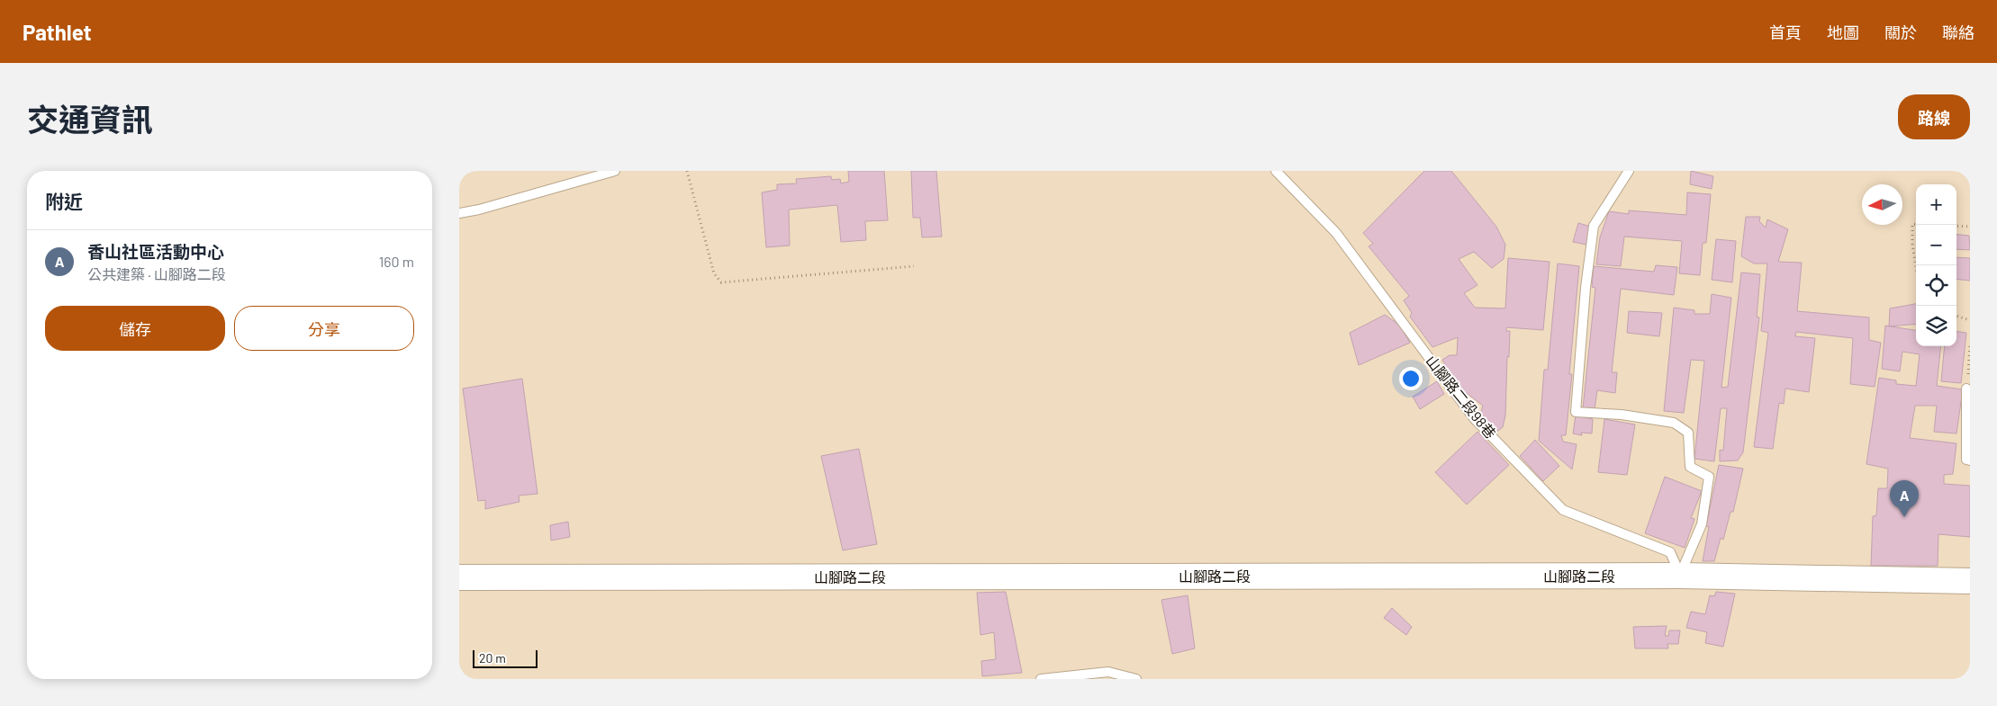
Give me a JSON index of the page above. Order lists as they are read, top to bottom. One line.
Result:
{"streets":{"main road":["山腳路二段"],"lane":["山腳路二段98巷"]},"crossings":[["山腳路二段98巷","山腳路二段"]],"scale_bar":"20 m","north":"left","page":{"header":"Pathlet","nav":["首頁","地圖","關於","聯絡"],"title":"交通資訊","buttons":["路線",["儲存","分享"]],"heading":"附近","map_buttons":["+","−"],"list":[{"mark":"A","name":"香山社區活動中心","note":"公共建築 · 山腳路二段","value":"160 m"}],"pins":"A","scale":"20 m"}}
